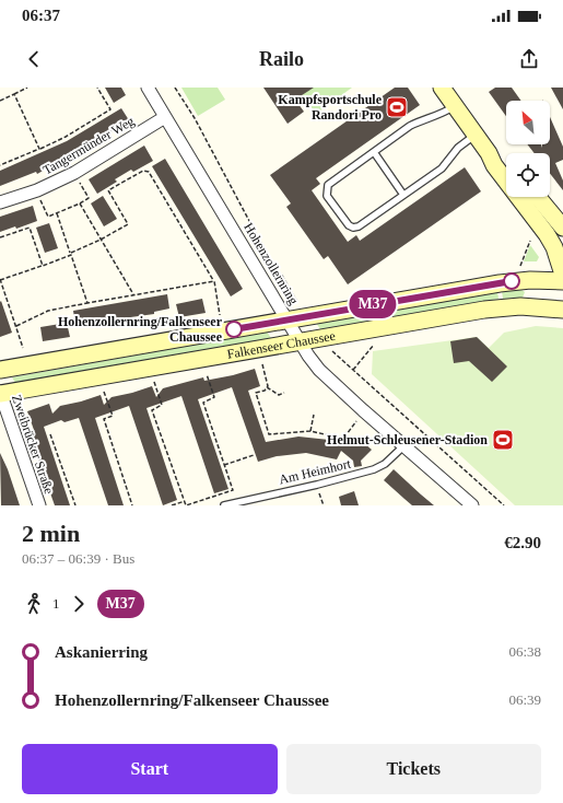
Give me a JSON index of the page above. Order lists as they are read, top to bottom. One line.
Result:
{"streets":{"main road":["Falkenseer Chaussee"],"street":["Tangermünder Weg","Hohenzollernring","Zweibrücker Straße"],"lane":["Am Heimhort"]},"crossings":[["Tangermünder Weg","Hohenzollernring"],["Hohenzollernring","Falkenseer Chaussee"],["Hohenzollernring","Am Heimhort"],["Falkenseer Chaussee","Zweibrücker Straße"]],"places":{"sports":["Kampfsportschule Randori Pro","Helmut-Schleusener-Stadion"],"other":["Hohenzollernring/Falkenseer Chaussee"]},"lines":["bus line M37"],"north":"top left","page":{"status":"06:37","header":"Railo","on_map":"M37","heading":["2 min","06:37 – 06:39 · Bus","€2.90"],"legs":["1","M37"],"list":[{"name":"Askanierring","value":"06:38"},{"name":"Hohenzollernring/Falkenseer Chaussee","value":"06:39"}],"buttons":["Start","Tickets"]}}
